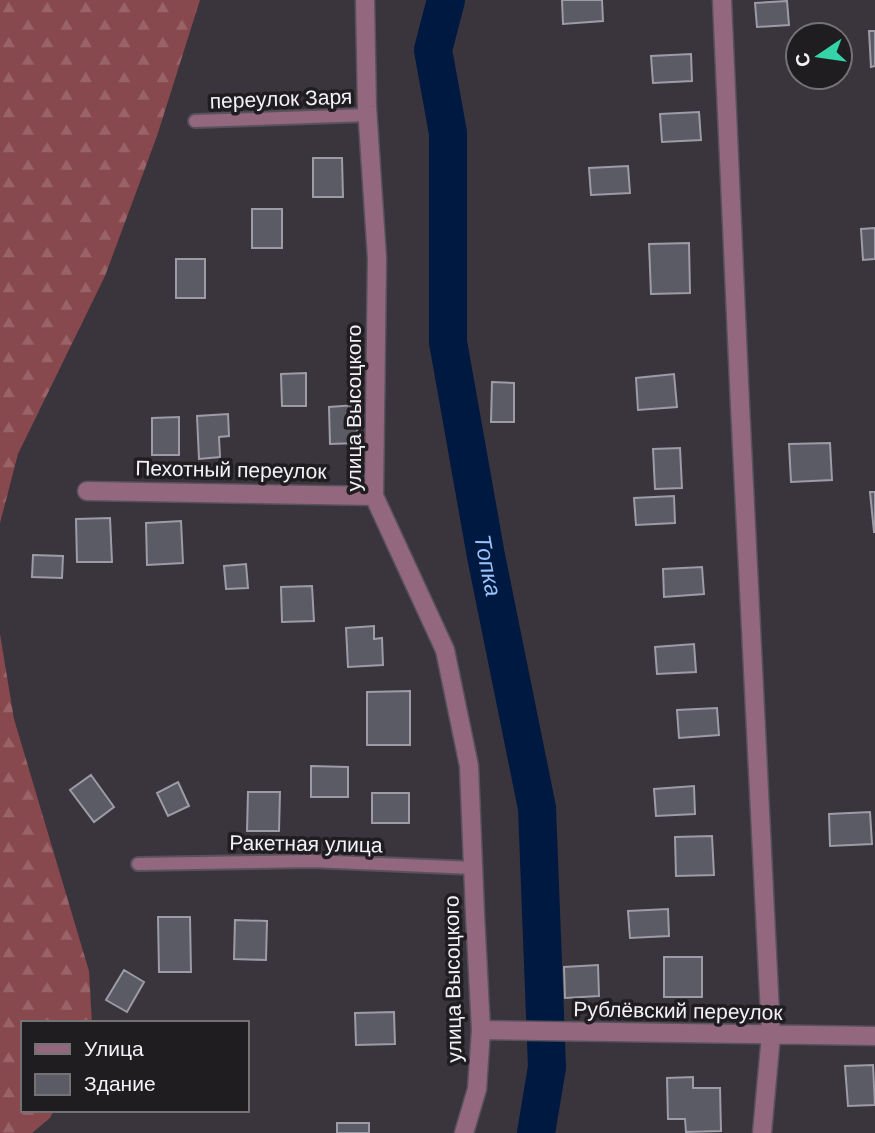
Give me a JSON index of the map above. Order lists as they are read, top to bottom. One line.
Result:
{"streets":{"street":["улица Высоцкого","Пехотный переулок","Рублёвский переулок"],"lane":["переулок Заря","Ракетная улица"]},"crossings":[["переулок Заря","улица Высоцкого"],["улица Высоцкого","Пехотный переулок"],["улица Высоцкого","Ракетная улица"],["улица Высоцкого","Рублёвский переулок"]],"water":["Топка"],"legend":["Улица","Здание"],"north":"left"}
